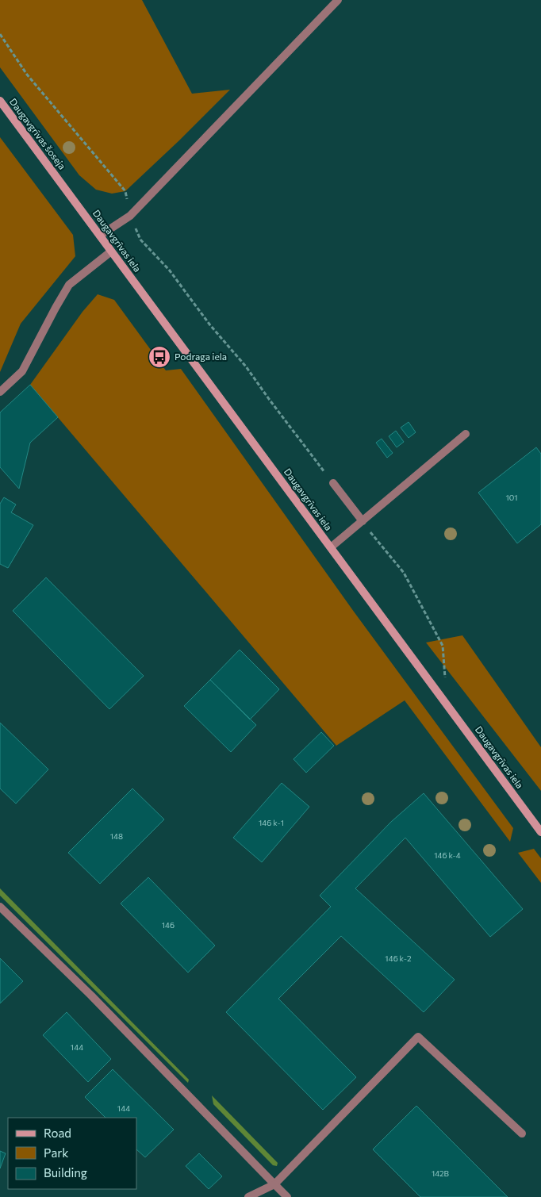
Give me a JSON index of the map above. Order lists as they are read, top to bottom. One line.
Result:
{"streets":{"main road":["Daugavgrīvas šoseja","Daugavgrīvas iela"]},"crossings":[["Daugavgrīvas šoseja","Daugavgrīvas iela"]],"places":{"bus stop":["Podraga iela"]},"house_numbers":["101","146 k-1","148","146 k-4","146","146 k-2","144","144","142B"],"legend":["Road","Park","Building"]}
